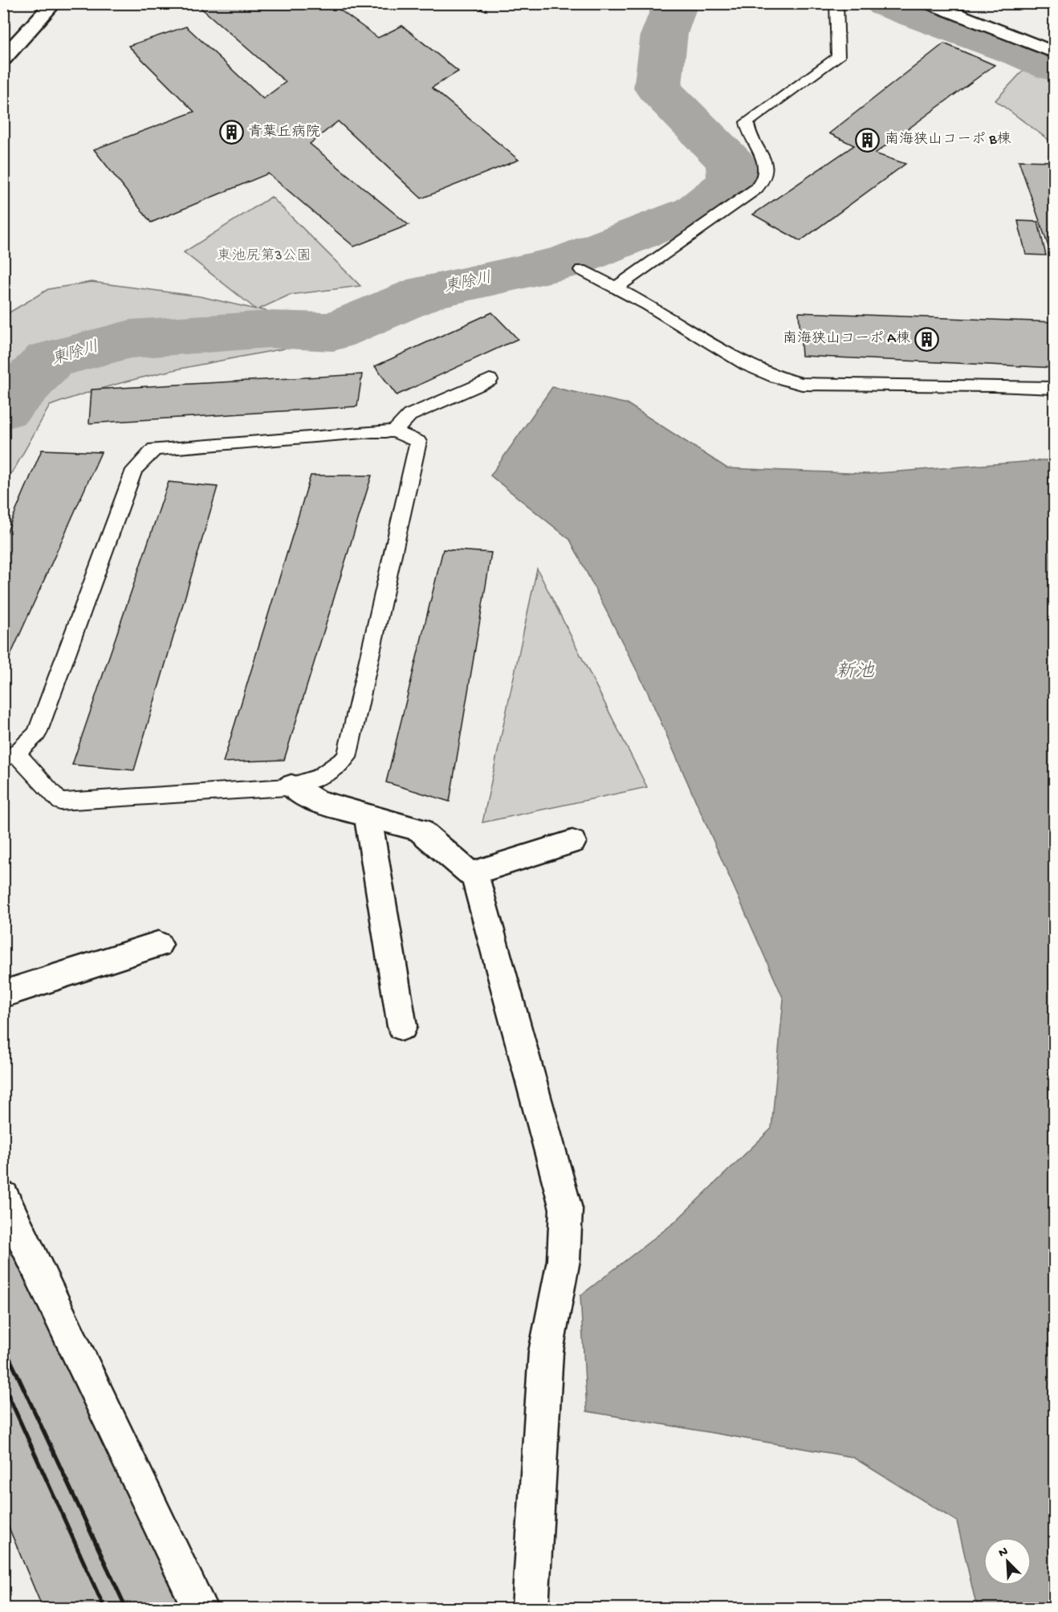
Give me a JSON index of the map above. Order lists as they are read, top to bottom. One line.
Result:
{"water":["東除川","新池"],"parks":["東池尻第3公園"],"places":{"building":["青葉丘病院","南海狭山コーポ B棟","南海狭山コーポ A棟"]},"north":"top left"}
